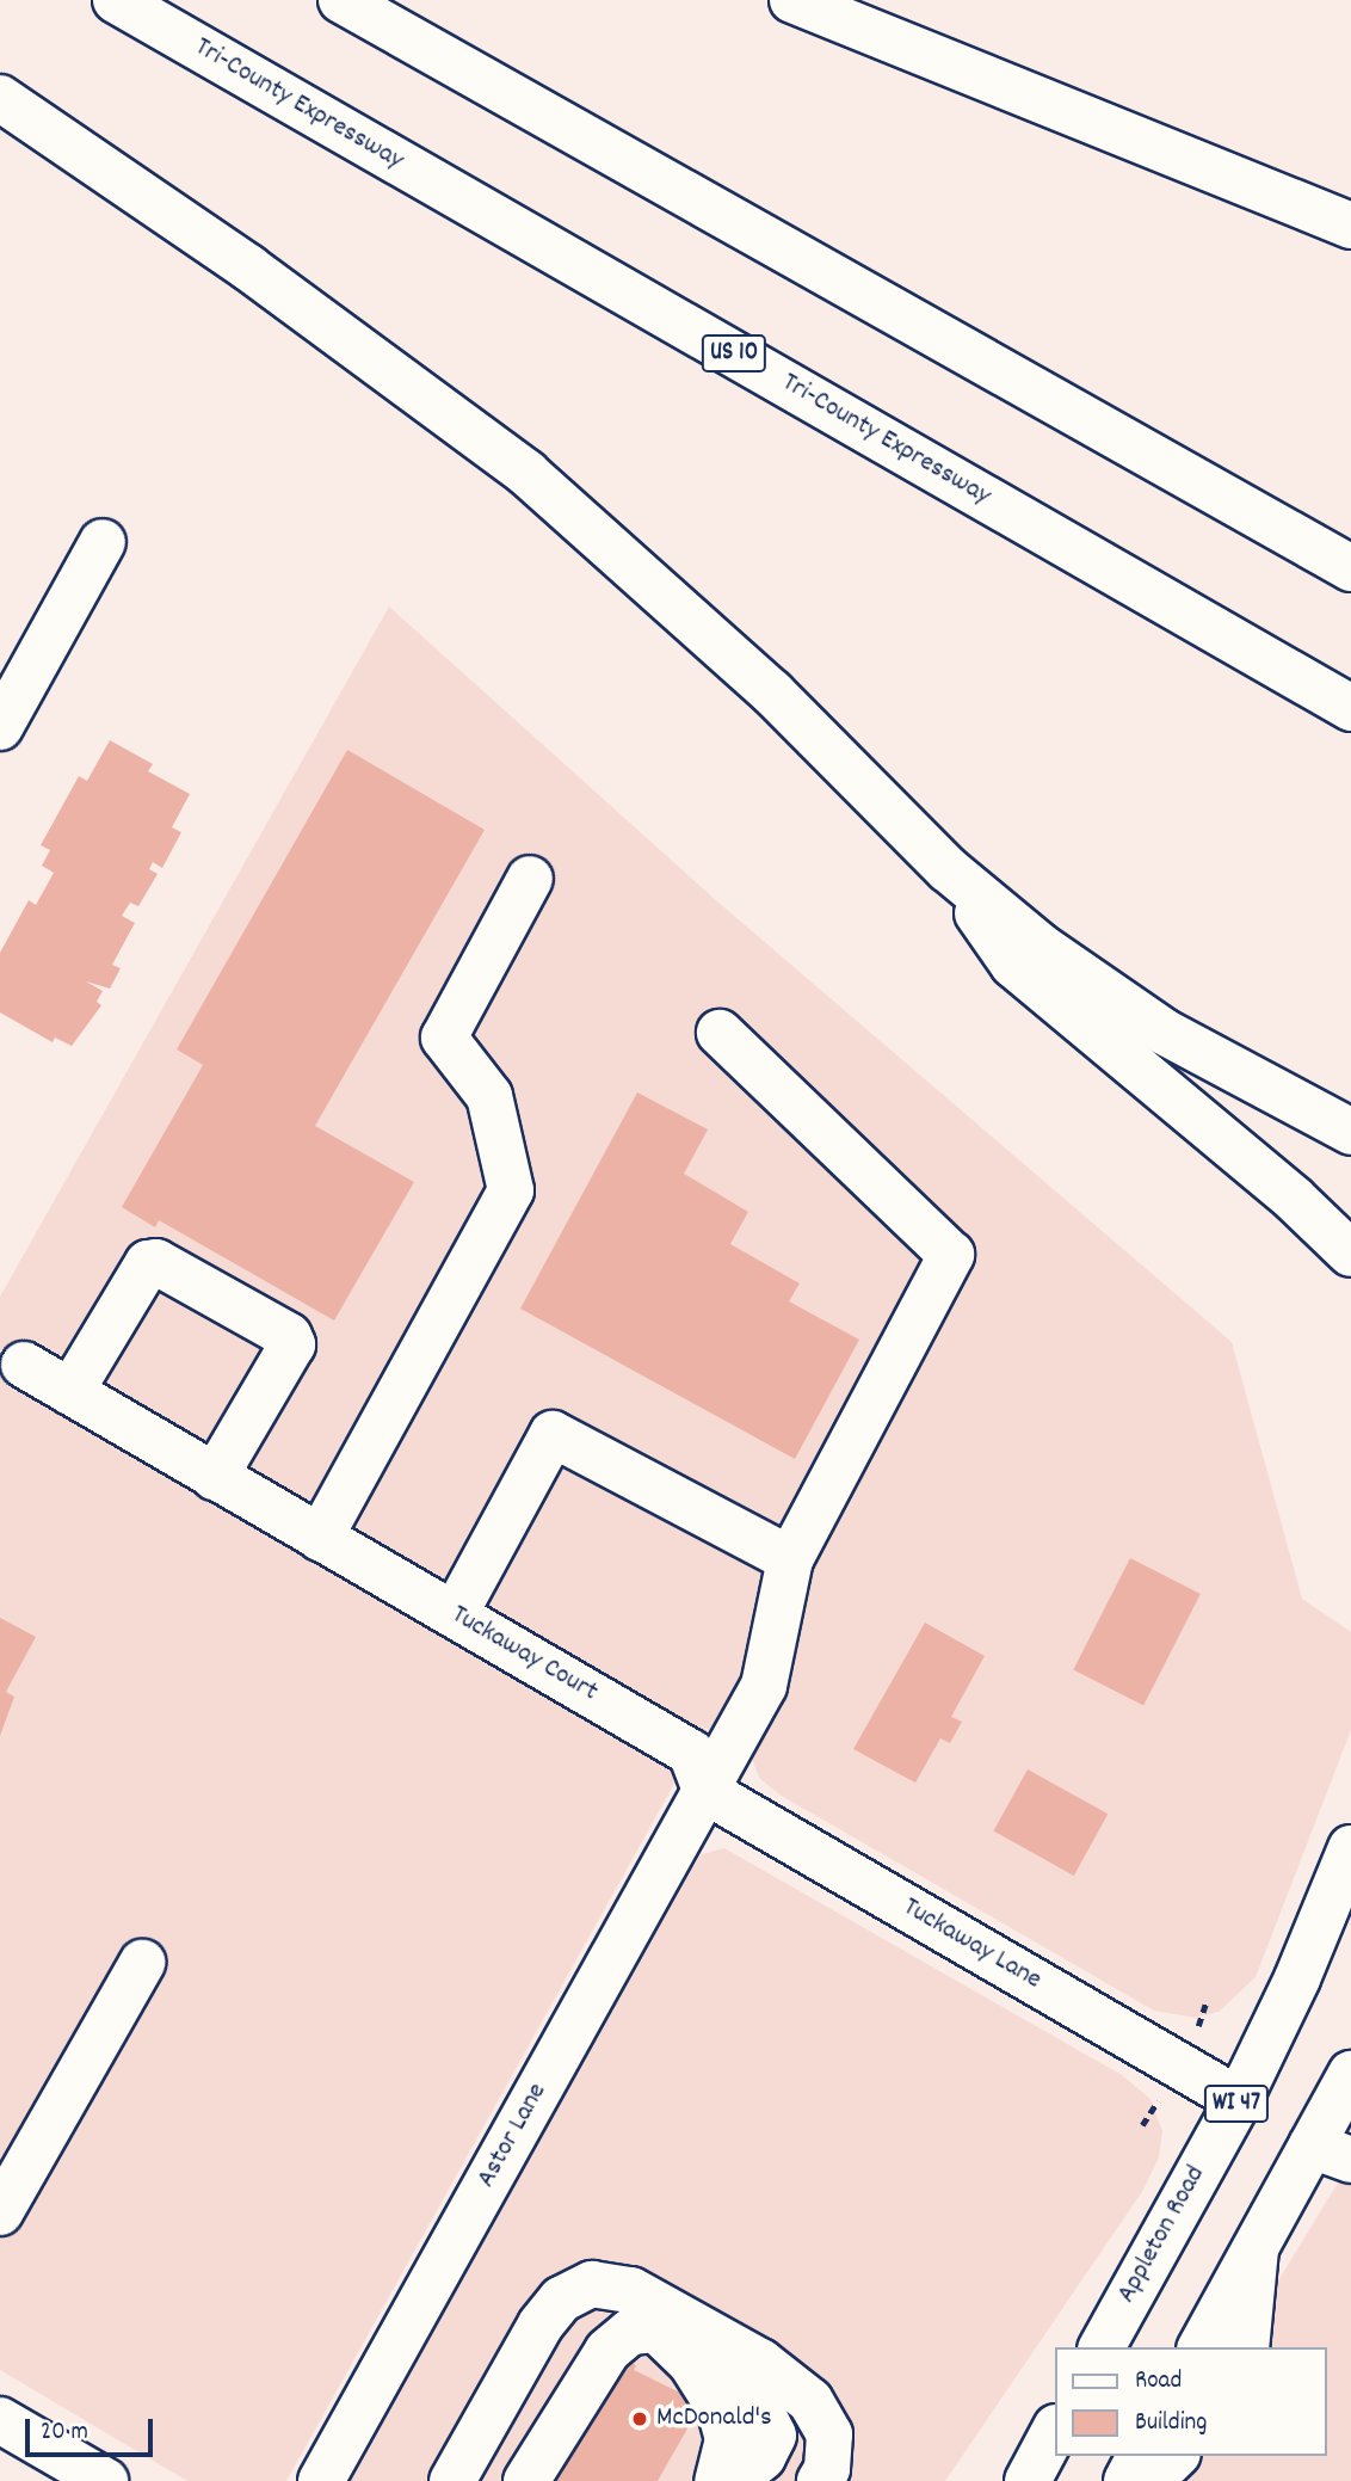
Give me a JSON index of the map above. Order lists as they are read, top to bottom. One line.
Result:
{"streets":{"main road":["Tri-County Expressway","US 10","Tuckaway Court","Tuckaway Lane","WI 47","Astor Lane","Appleton Road"]},"crossings":[["Tuckaway Court","Tuckaway Lane"],["Tuckaway Court","Astor Lane"],["Tuckaway Lane","Astor Lane"],["Tuckaway Lane","Appleton Road"]],"places":["McDonald's"],"legend":["Road","Building"],"scale_bar":"20 m"}
